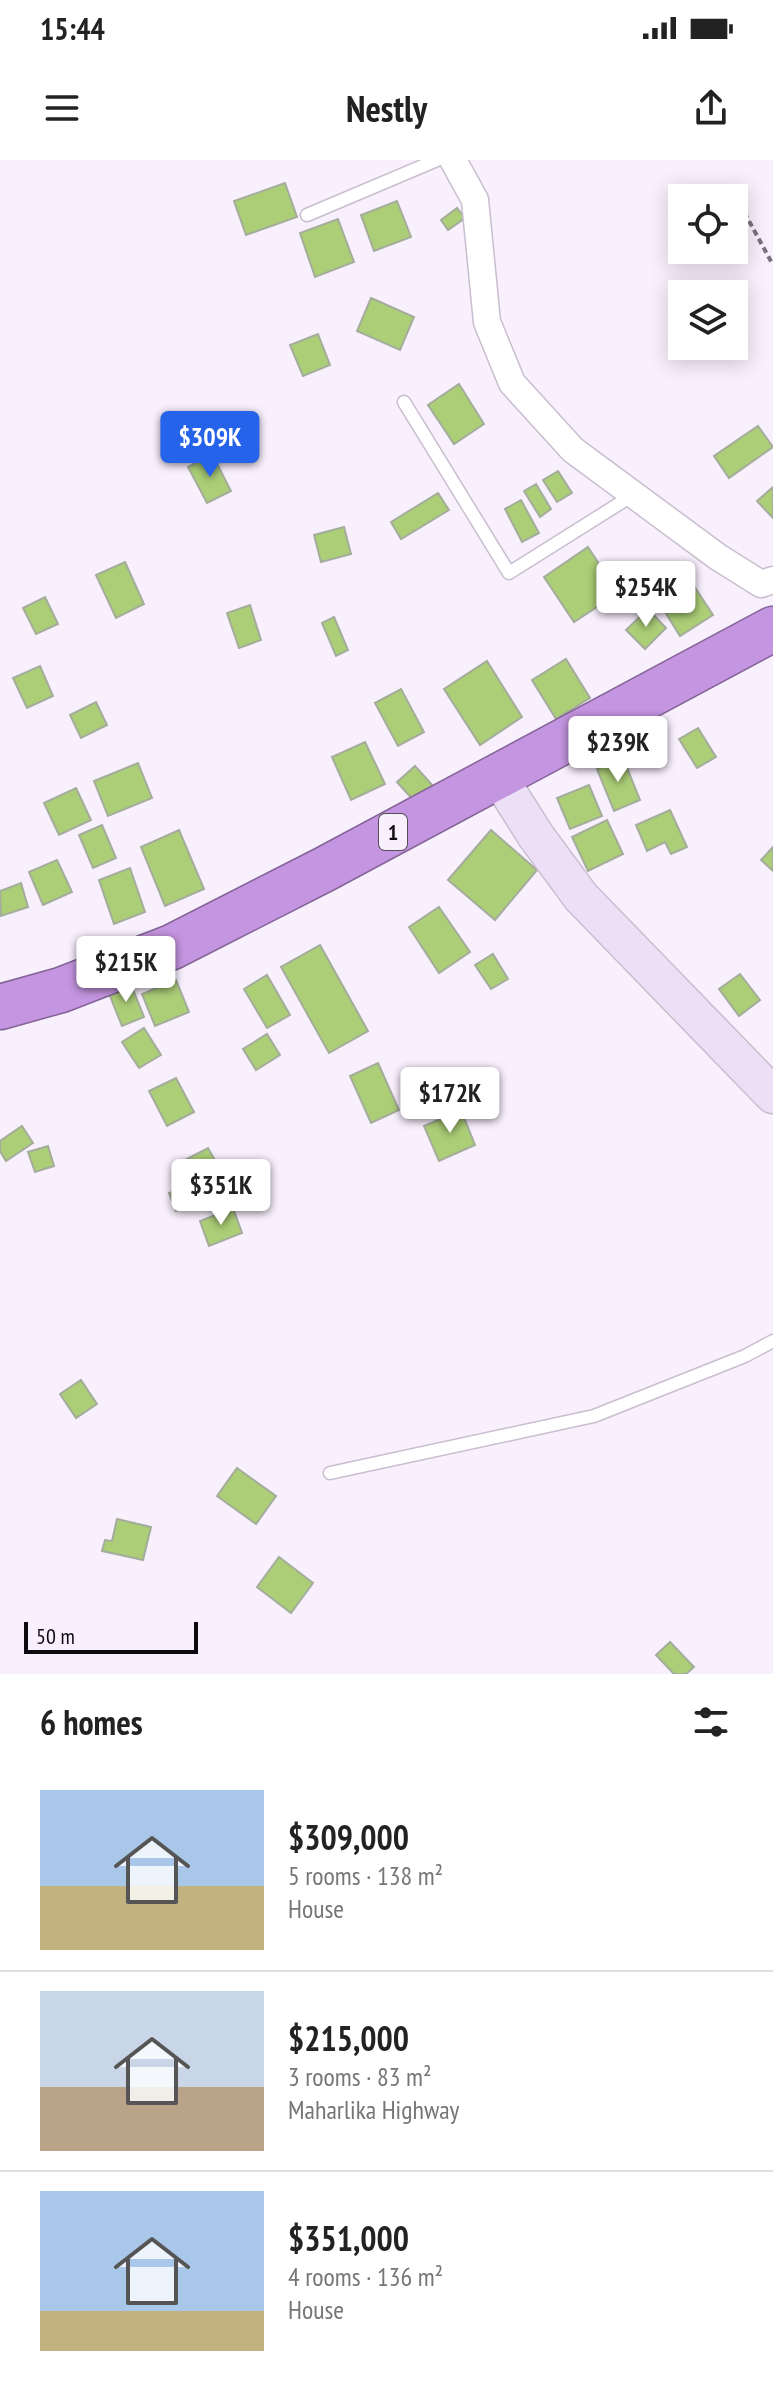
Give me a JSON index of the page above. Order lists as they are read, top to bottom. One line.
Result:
{"streets":{"highway":["1"]},"scale_bar":"50 m","page":{"status":"15:44","header":"Nestly","price":["$309K","$254K","$239K","$215K","$172K","$351K"],"scale":"50 m","heading":"6 homes","list":[{"name":"$309,000","note":"5 rooms · 138 m² · House"},{"name":"$215,000","note":"3 rooms · 83 m² · Maharlika Highway"},{"name":"$351,000","note":"4 rooms · 136 m² · House"}]}}
